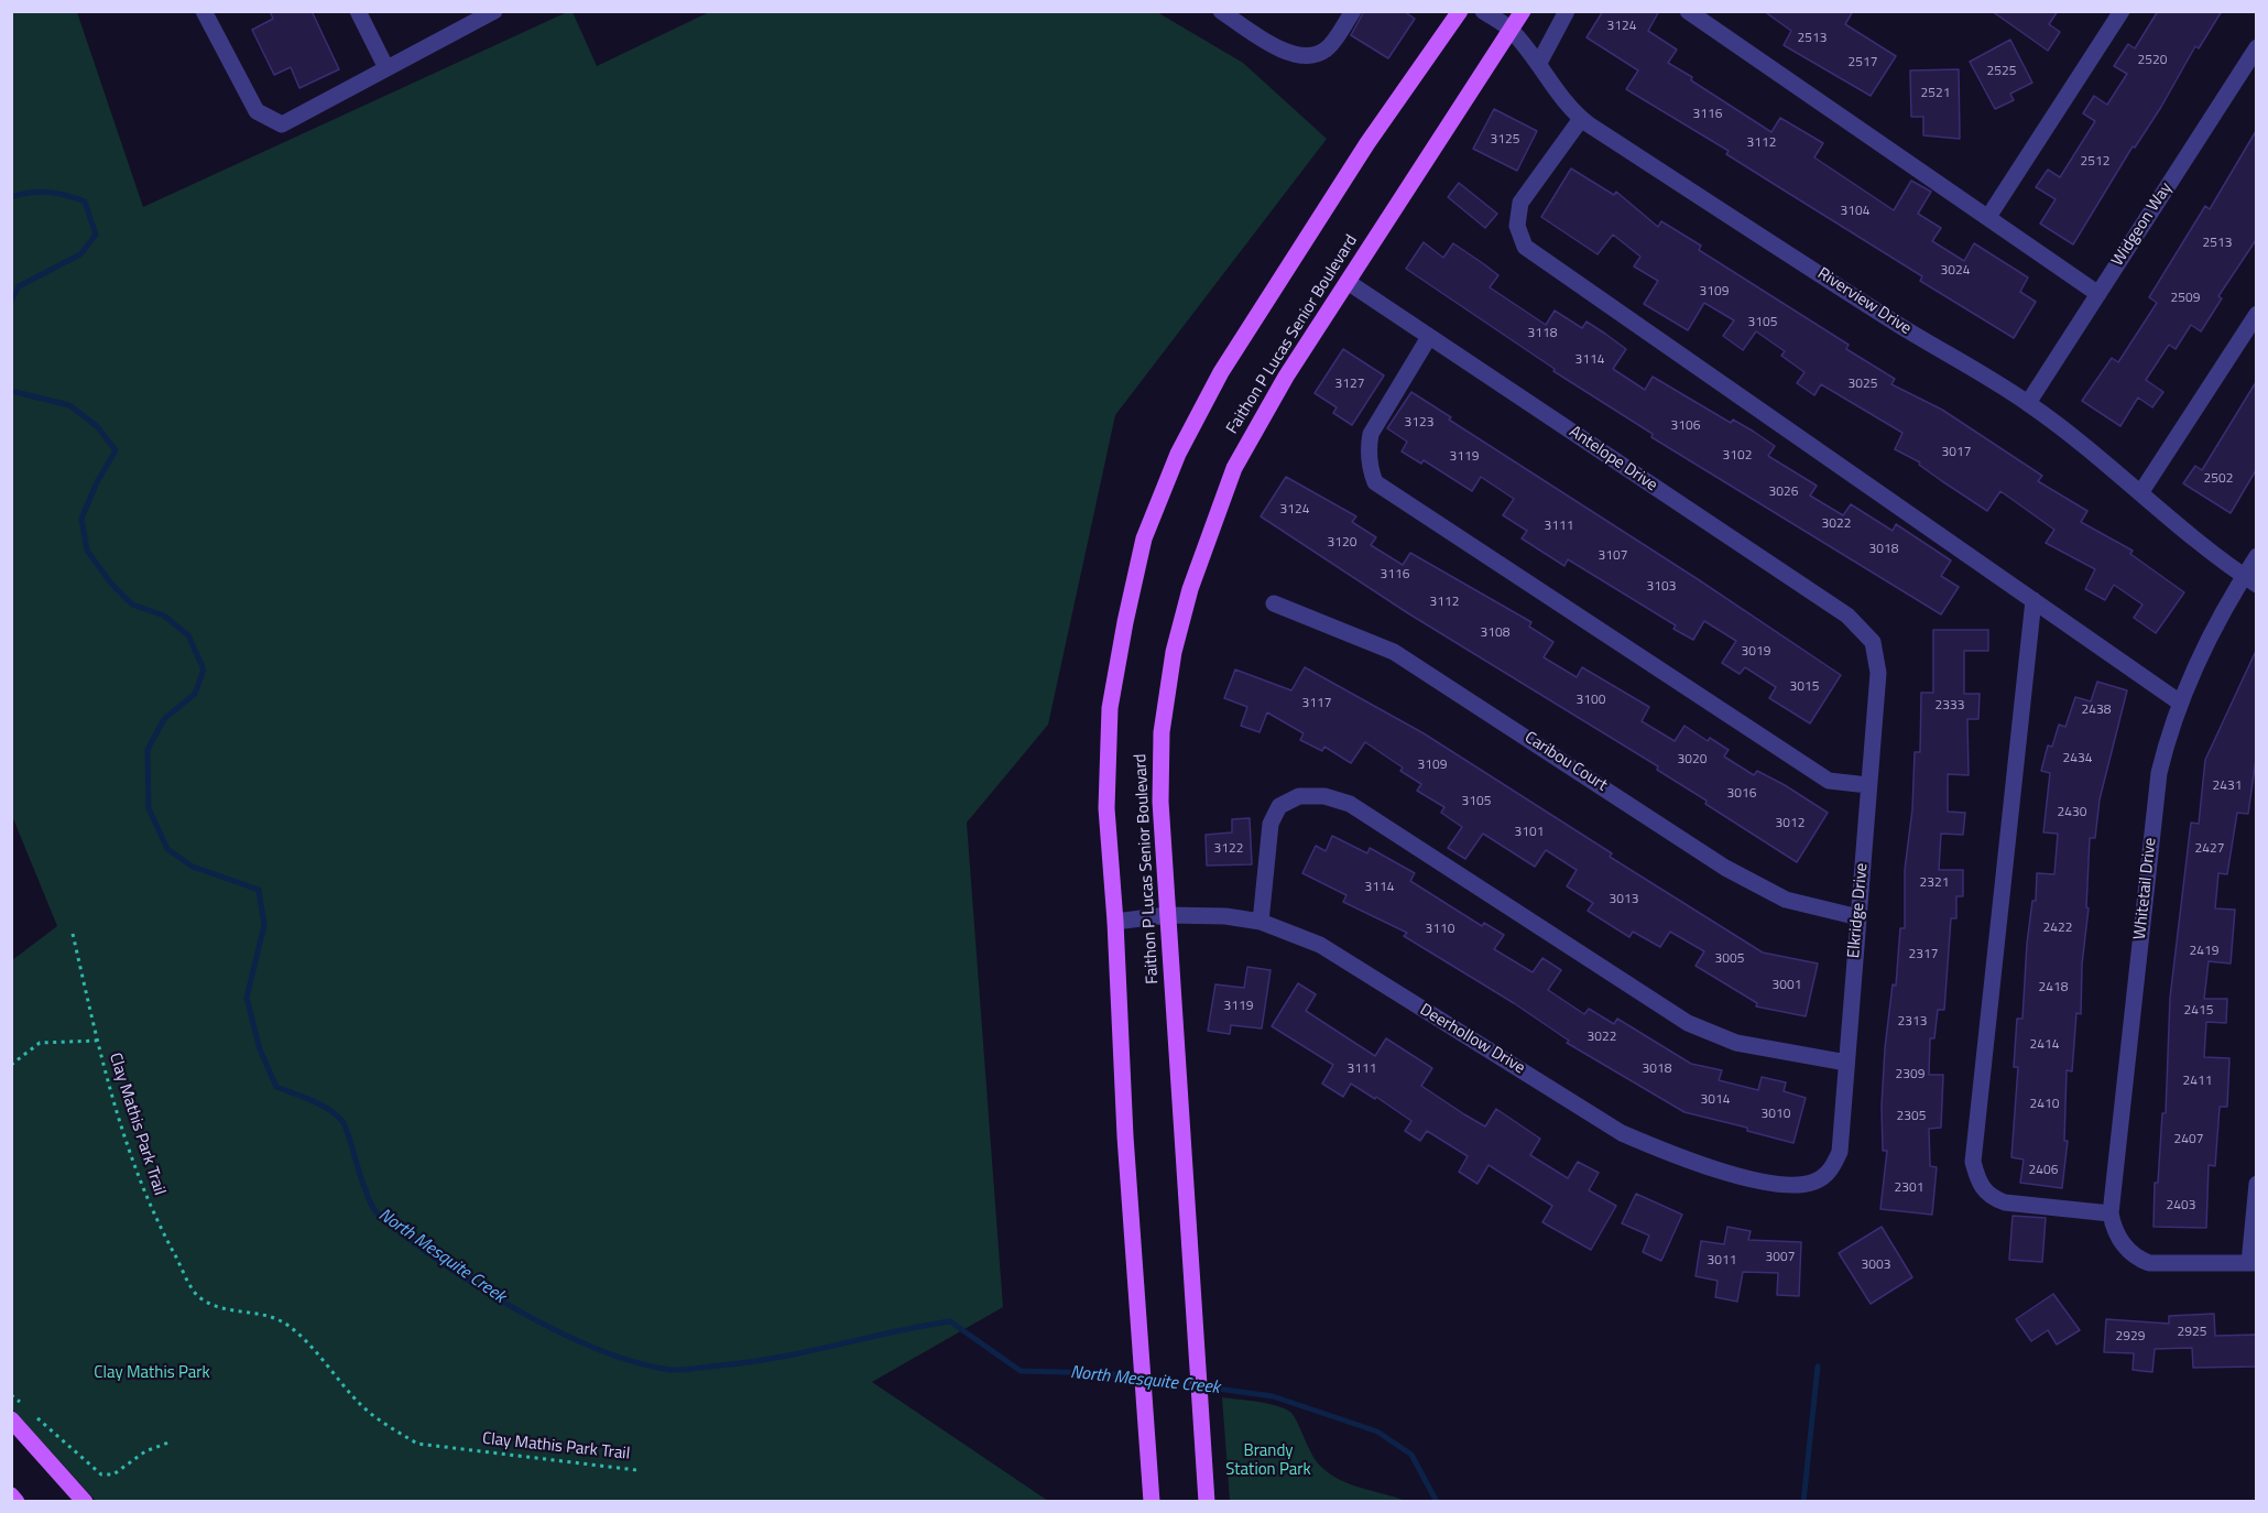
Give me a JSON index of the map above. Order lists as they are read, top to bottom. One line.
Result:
{"streets":{"main road":["Faithon P Lucas Senior Boulevard"],"street":["Widgeon Way","Riverview Drive","Antelope Drive","Caribou Court","Whitetail Drive","Elkridge Drive","Deerhollow Drive"],"path":["Clay Mathis Park Trail"]},"crossings":[["Widgeon Way","Riverview Drive"],["Riverview Drive","Faithon P Lucas Senior Boulevard"],["Riverview Drive","Whitetail Drive"],["Faithon P Lucas Senior Boulevard","Antelope Drive"],["Faithon P Lucas Senior Boulevard","Deerhollow Drive"],["Antelope Drive","Elkridge Drive"],["Caribou Court","Elkridge Drive"],["Elkridge Drive","Deerhollow Drive"]],"water":["North Mesquite Creek"],"parks":["Clay Mathis Park","Brandy Station Park"],"house_numbers":["3124","2513","2520","2517","2525","2521","3116","3125","3112","2512","3104","2513","3024","3109","2509","3105","3118","3114","3127","3025","3123","3106","3017","3102","3119","2502","3026","3124","3022","3111","3120","3018","3107","3116","3103","3112","3108","3019","3015","3100","3117","2333","2438","2434","3020","3109","2431","3016","3105","2430","3012","3101","3122","2427","2321","3114","3013","2422","3110","2419","2317","3005","3001","2418","3119","2415","2313","3022","2414","3111","3018","2309","2411","3014","2410","3010","2305","2407","2406","2301","2403","3007","3011","3003","2925","2929"]}
